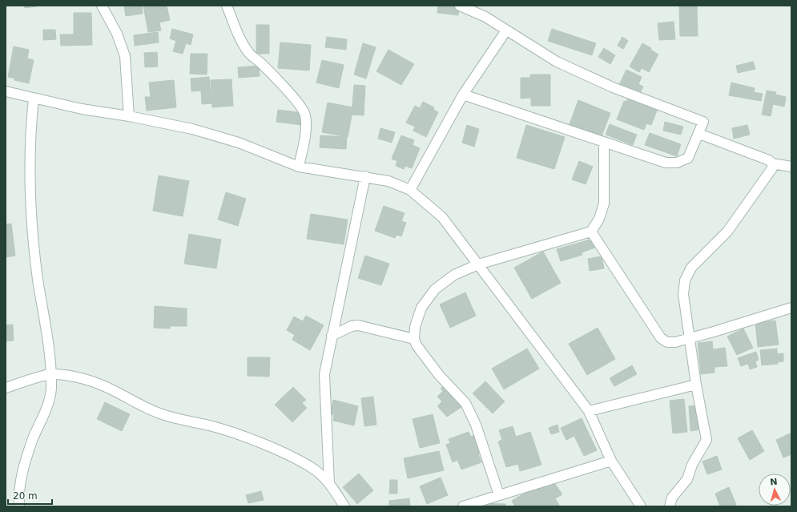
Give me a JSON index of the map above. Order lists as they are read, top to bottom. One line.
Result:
{"scale_bar":"20 m","north":"top"}
